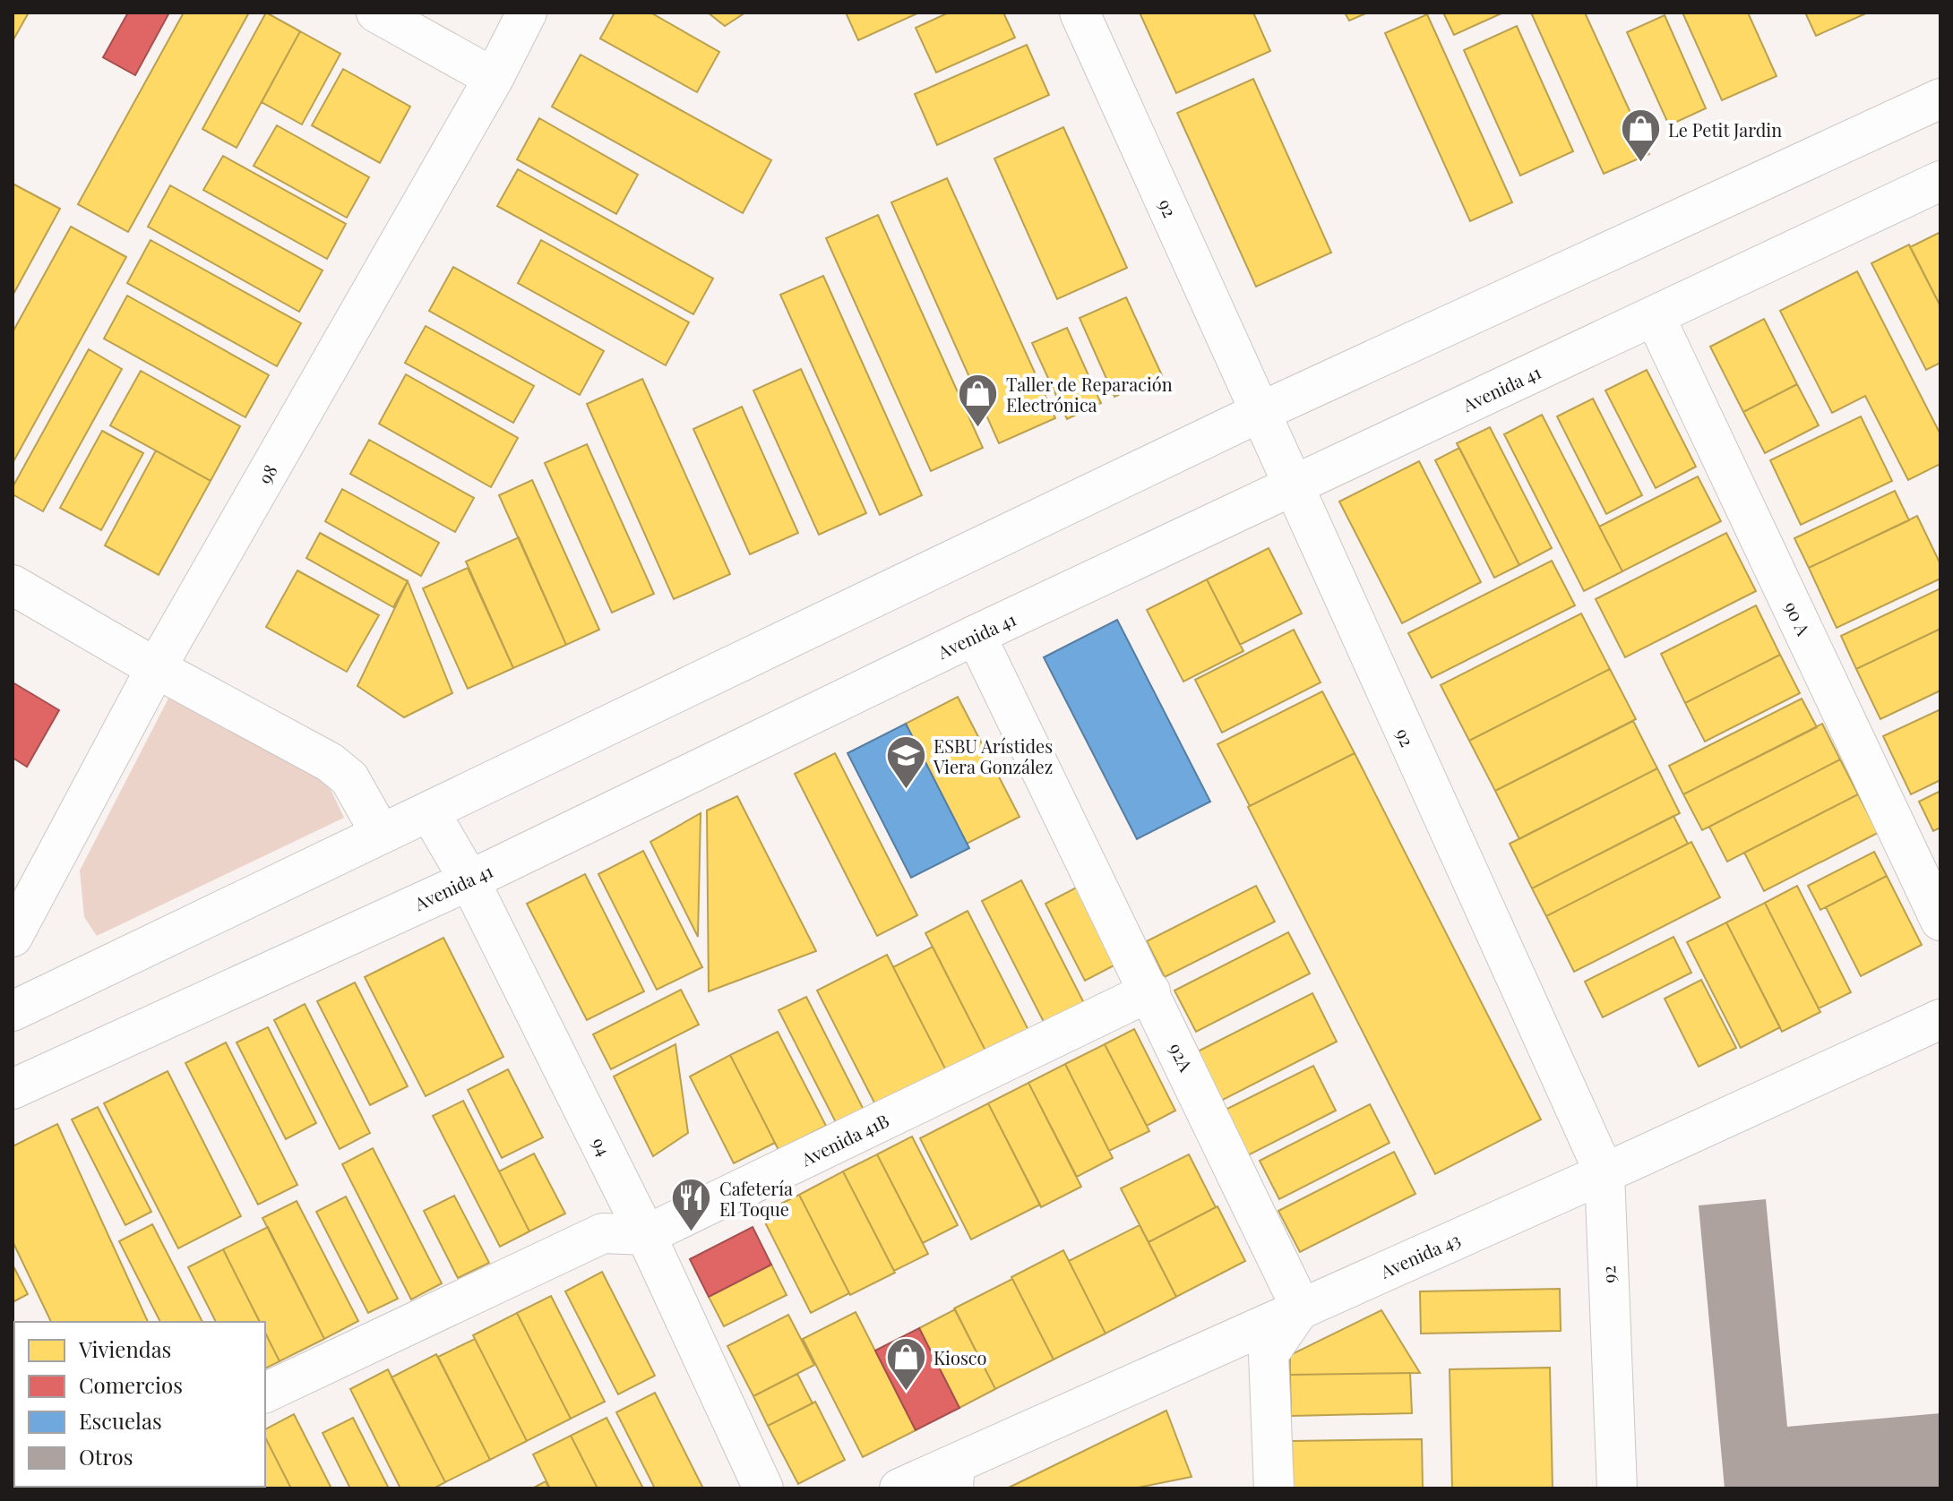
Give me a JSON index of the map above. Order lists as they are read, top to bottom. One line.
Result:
{"streets":{"street":["92","Avenida 41","98","90 A","92A","Avenida 41B","94","Avenida 43"]},"crossings":[["92","Avenida 41"],["92","Avenida 43"],["Avenida 41","90 A"],["Avenida 41","92A"],["Avenida 41","94"],["92A","Avenida 41B"],["92A","Avenida 43"],["Avenida 41B","94"]],"places":{"shop":["Le Petit Jardin","Taller de Reparación Electrónica","Kiosco"],"school or university":["ESBU Arístides Viera González"],"restaurant":["Cafetería El Toque"]},"legend":["Viviendas","Comercios","Escuelas","Otros"]}
